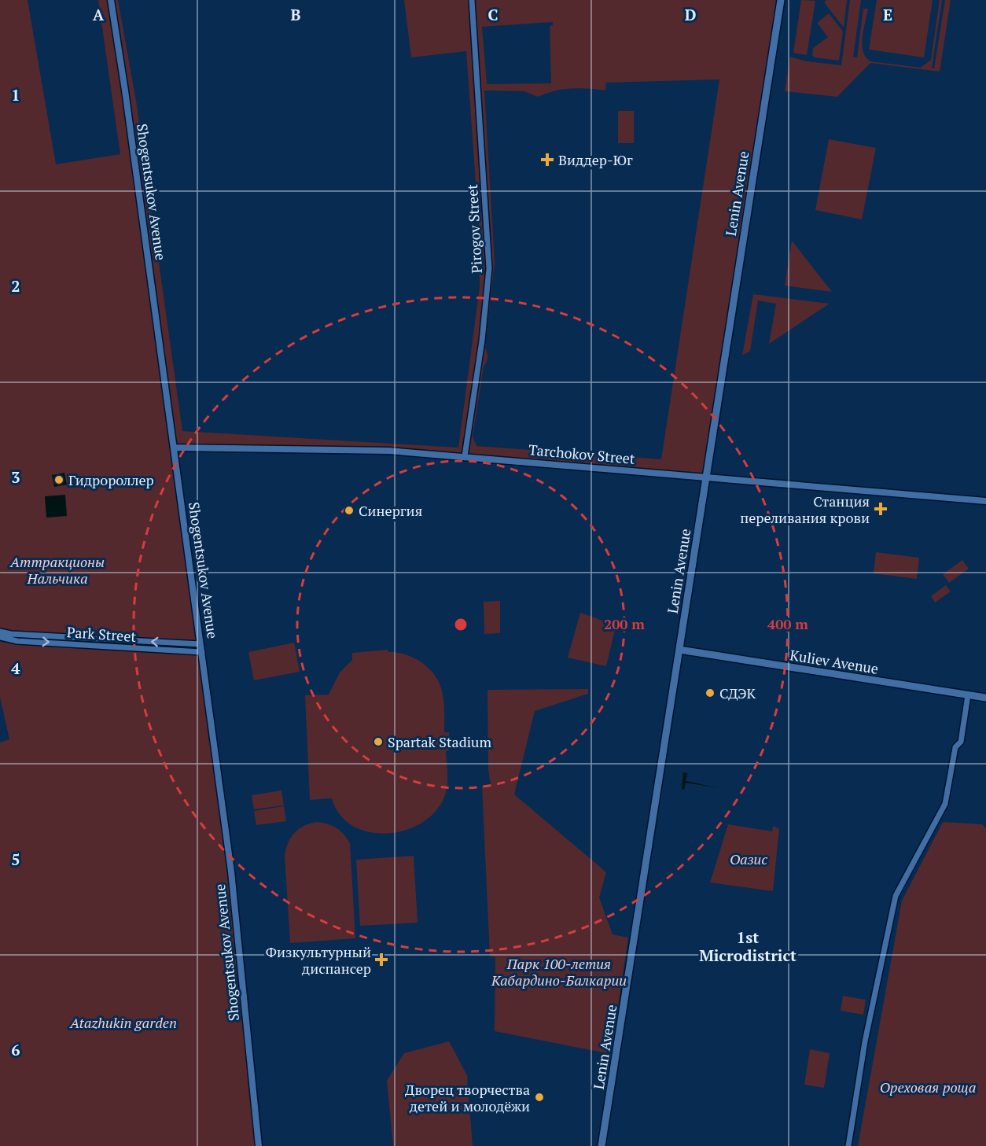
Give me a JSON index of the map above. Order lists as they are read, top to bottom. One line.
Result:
{"streets":{"main road":["Lenin Avenue","Kuliev Avenue"],"street":["Shogentsukov Avenue","Pirogov Street","Tarchokov Street","Park Street"]},"crossings":[["Shogentsukov Avenue","Tarchokov Street"],["Shogentsukov Avenue","Park Street"],["Lenin Avenue","Tarchokov Street"],["Lenin Avenue","Kuliev Avenue"],["Pirogov Street","Tarchokov Street"]],"districts":["1st Microdistrict"],"parks":["Аттракционы Нальчика","Оазис","Парк 100-летия Кабардино-Балкарии","Atazhukin garden","Ореховая роща"],"places":{"health":["Виддер-Юг","Станция переливания крови","Физкультурный диспансер"],"other":["Гидророллер","Синергия","СДЭК","Spartak Stadium","Дворец творчества детей и молодёжи"]},"grid":{"columns":["A","B","C","D","E"],"rows":["1","2","3","4","5","6"]},"rings":["200 m","400 m"]}
